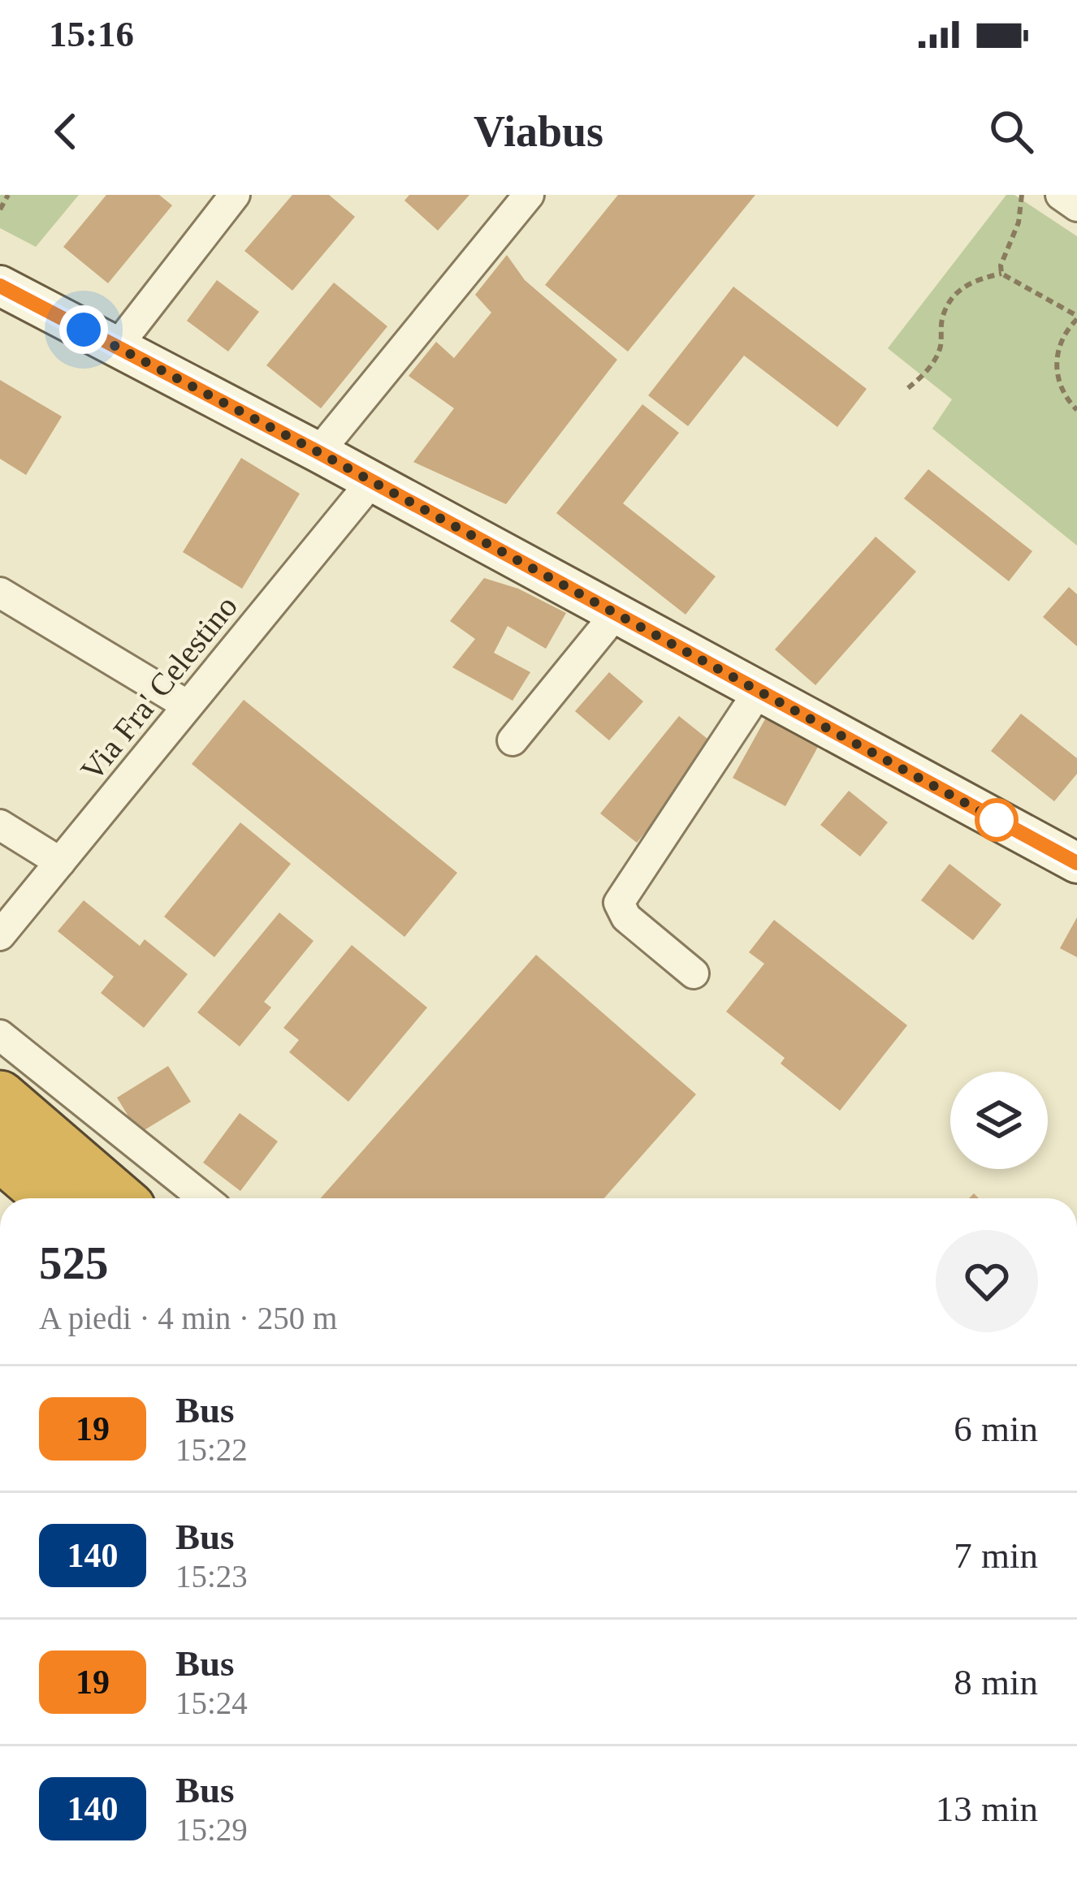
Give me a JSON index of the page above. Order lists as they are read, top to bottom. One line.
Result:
{"streets":{"street":["Via Fra' Celestino"]},"lines":["bus line 19"],"page":{"status":"15:16","header":"Viabus","heading":["525","A piedi · 4 min · 250 m"],"list":[{"mark":"19","name":"Bus","note":"15:22","value":"6 min"},{"mark":"140","name":"Bus","note":"15:23","value":"7 min"},{"mark":"19","name":"Bus","note":"15:24","value":"8 min"},{"mark":"140","name":"Bus","note":"15:29","value":"13 min"}]}}
